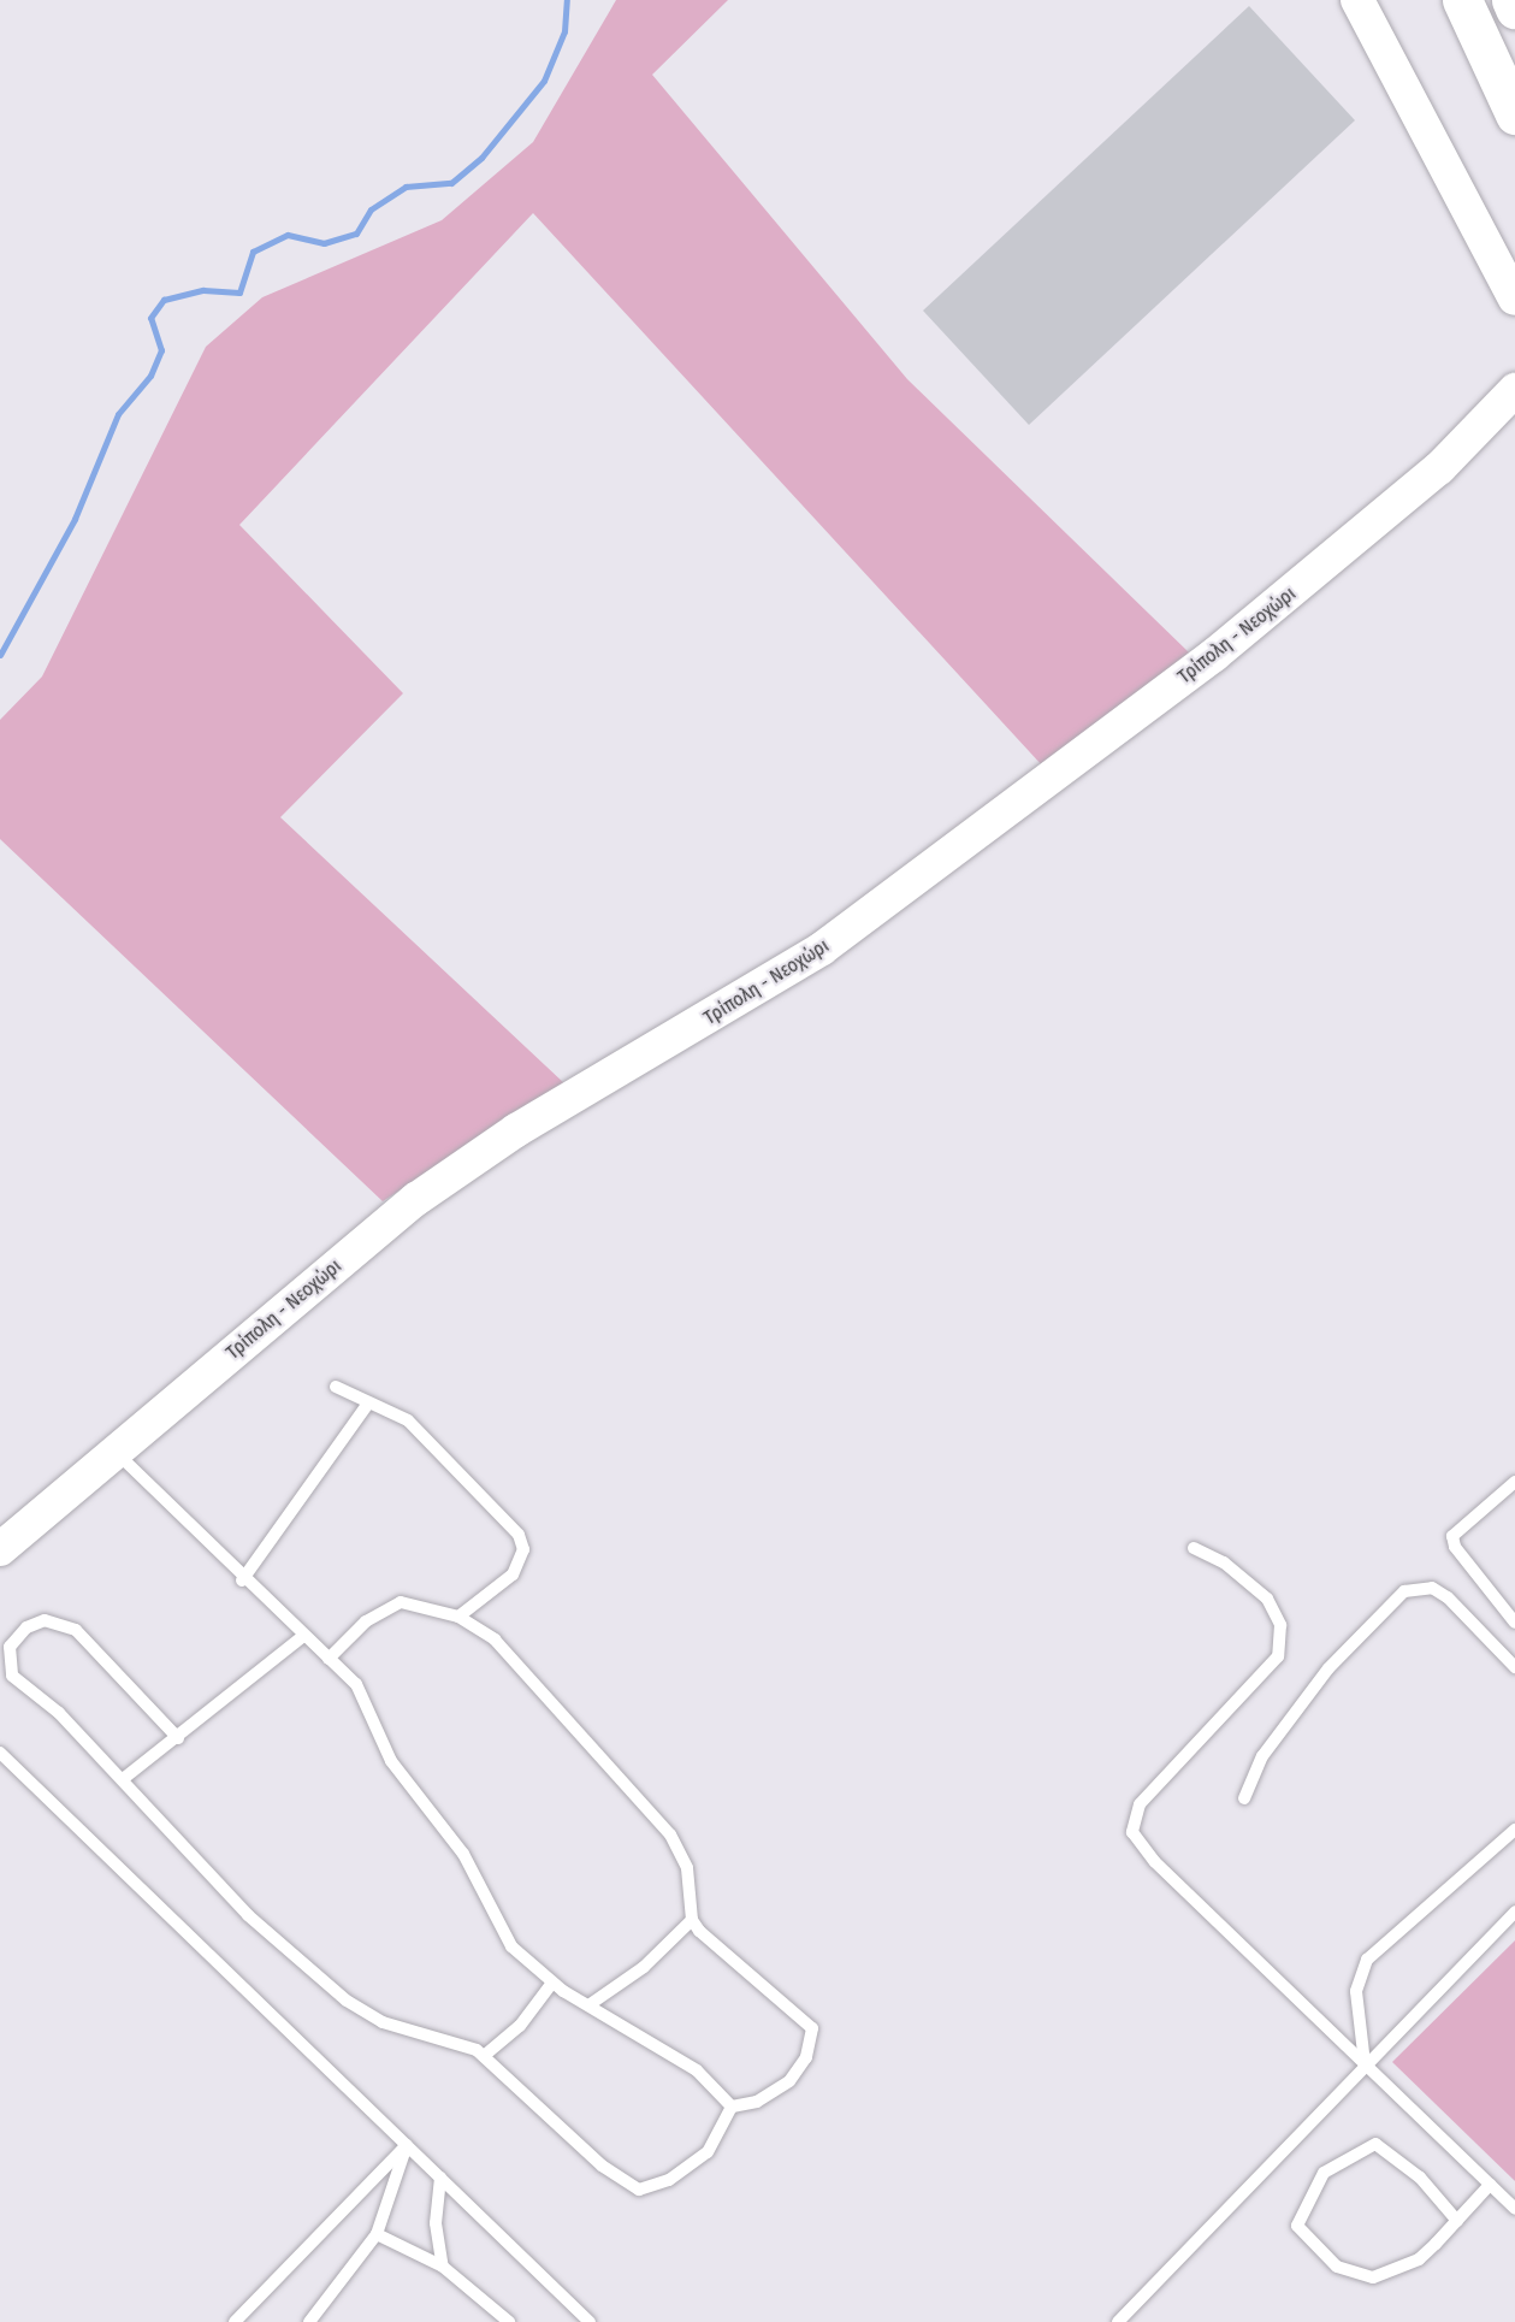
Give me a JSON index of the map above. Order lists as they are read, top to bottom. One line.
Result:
{"streets":{"main road":["Τρίπολη - Νεοχώρι"]}}
